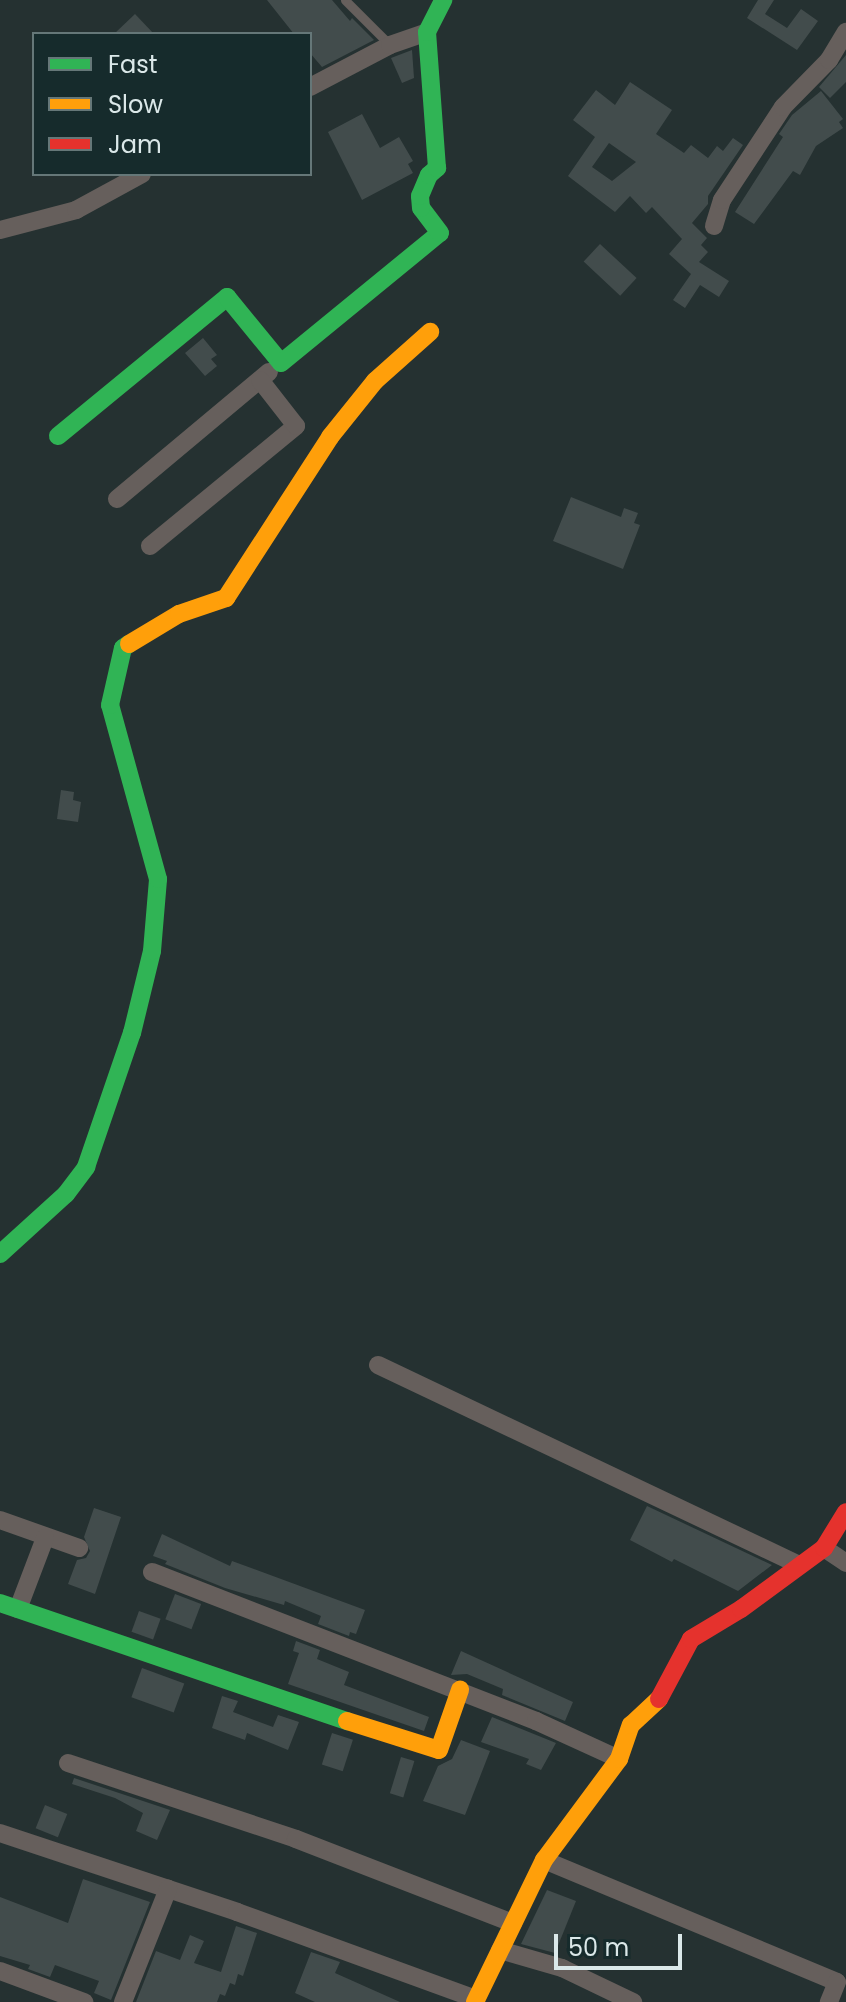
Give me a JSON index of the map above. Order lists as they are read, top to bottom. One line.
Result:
{"legend":["Fast","Slow","Jam"],"scale_bar":"50 m"}
